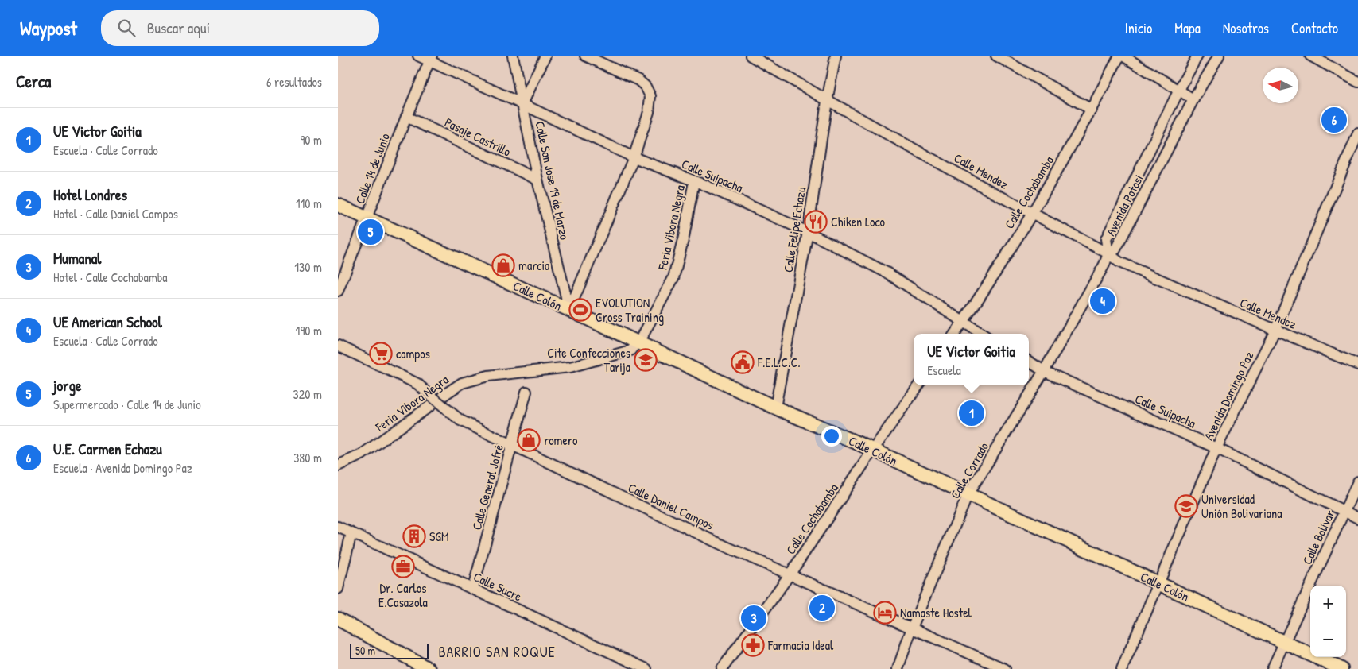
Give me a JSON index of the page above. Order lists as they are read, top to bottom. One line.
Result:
{"streets":{"main road":["Calle Colón"],"street":["Pasaje Castrillo","Calle 14 de Junio","Calle Mendez","Calle Suipacha","Calle San Jose 19 de Marzo","Calle Cochabamba","Avenida Potosi","Feria Vibora Negra","Calle Felipe Echazu","Avenida Domingo Paz","Calle Corrado","Calle General Jofré","Calle Daniel Campos","Calle Bolívar","Calle Sucre"]},"crossings":[["Pasaje Castrillo","Calle 14 de Junio"],["Pasaje Castrillo","Calle San Jose 19 de Marzo"],["Calle 14 de Junio","Calle Suipacha"],["Calle 14 de Junio","Calle Colón"],["Calle Mendez","Calle Cochabamba"],["Calle Mendez","Avenida Potosi"],["Calle Mendez","Calle Felipe Echazu"],["Calle Mendez","Avenida Domingo Paz"],["Calle Mendez","Calle Corrado"],["Calle Suipacha","Calle San Jose 19 de Marzo"],["Calle Suipacha","Calle Cochabamba"],["Calle Suipacha","Feria Vibora Negra"],["Calle Suipacha","Calle Felipe Echazu"],["Calle Suipacha","Avenida Domingo Paz"],["Calle Suipacha","Calle Corrado"],["Calle Suipacha","Calle Bolívar"],["Calle San Jose 19 de Marzo","Calle Colón"],["Calle Cochabamba","Calle Colón"],["Calle Cochabamba","Calle Daniel Campos"],["Avenida Potosi","Calle Corrado"],["Feria Vibora Negra","Calle Colón"],["Calle Felipe Echazu","Calle Colón"],["Calle Colón","Avenida Domingo Paz"],["Calle Colón","Calle Corrado"],["Calle Colón","Calle Bolívar"],["Calle Corrado","Calle Daniel Campos"],["Calle General Jofré","Calle Daniel Campos"],["Calle General Jofré","Calle Sucre"]],"districts":["BARRIO SAN ROQUE"],"places":{"restaurant":["Chiken Loco"],"shop":["marcia","romero"],"sports":["EVOLUTION Cross Training"],"supermarket":["campos"],"school or university":["Cite Confecciones Tarija","Universidad Unión Bolivariana"],"public building":["F.E.L.C.C."],"building":["SGM"],"office":["Dr. Carlos E.Casazola"],"hotel":["Namaste Hostel"],"pharmacy":["Farmacia Ideal"]},"scale_bar":"50 m","north":"left","page":{"header":"Waypost","search":"Buscar aquí","nav":["Inicio","Mapa","Nosotros","Contacto"],"heading":["Cerca","6 resultados"],"pins":["6","5","4","1","2","3"],"list":[{"mark":"1","name":"UE Victor Goitia","note":"Escuela · Calle Corrado","value":"90 m"},{"mark":"2","name":"Hotel Londres","note":"Hotel · Calle Daniel Campos","value":"110 m"},{"mark":"3","name":"Mumanal","note":"Hotel · Calle Cochabamba","value":"130 m"},{"mark":"4","name":"UE American School","note":"Escuela · Calle Corrado","value":"190 m"},{"mark":"5","name":"jorge","note":"Supermercado · Calle 14 de Junio","value":"320 m"},{"mark":"6","name":"U.E. Carmen Echazu","note":"Escuela · Avenida Domingo Paz","value":"380 m"}],"popup":["UE Victor Goitia","Escuela"],"map_buttons":["+","−"],"scale":"50 m"}}
